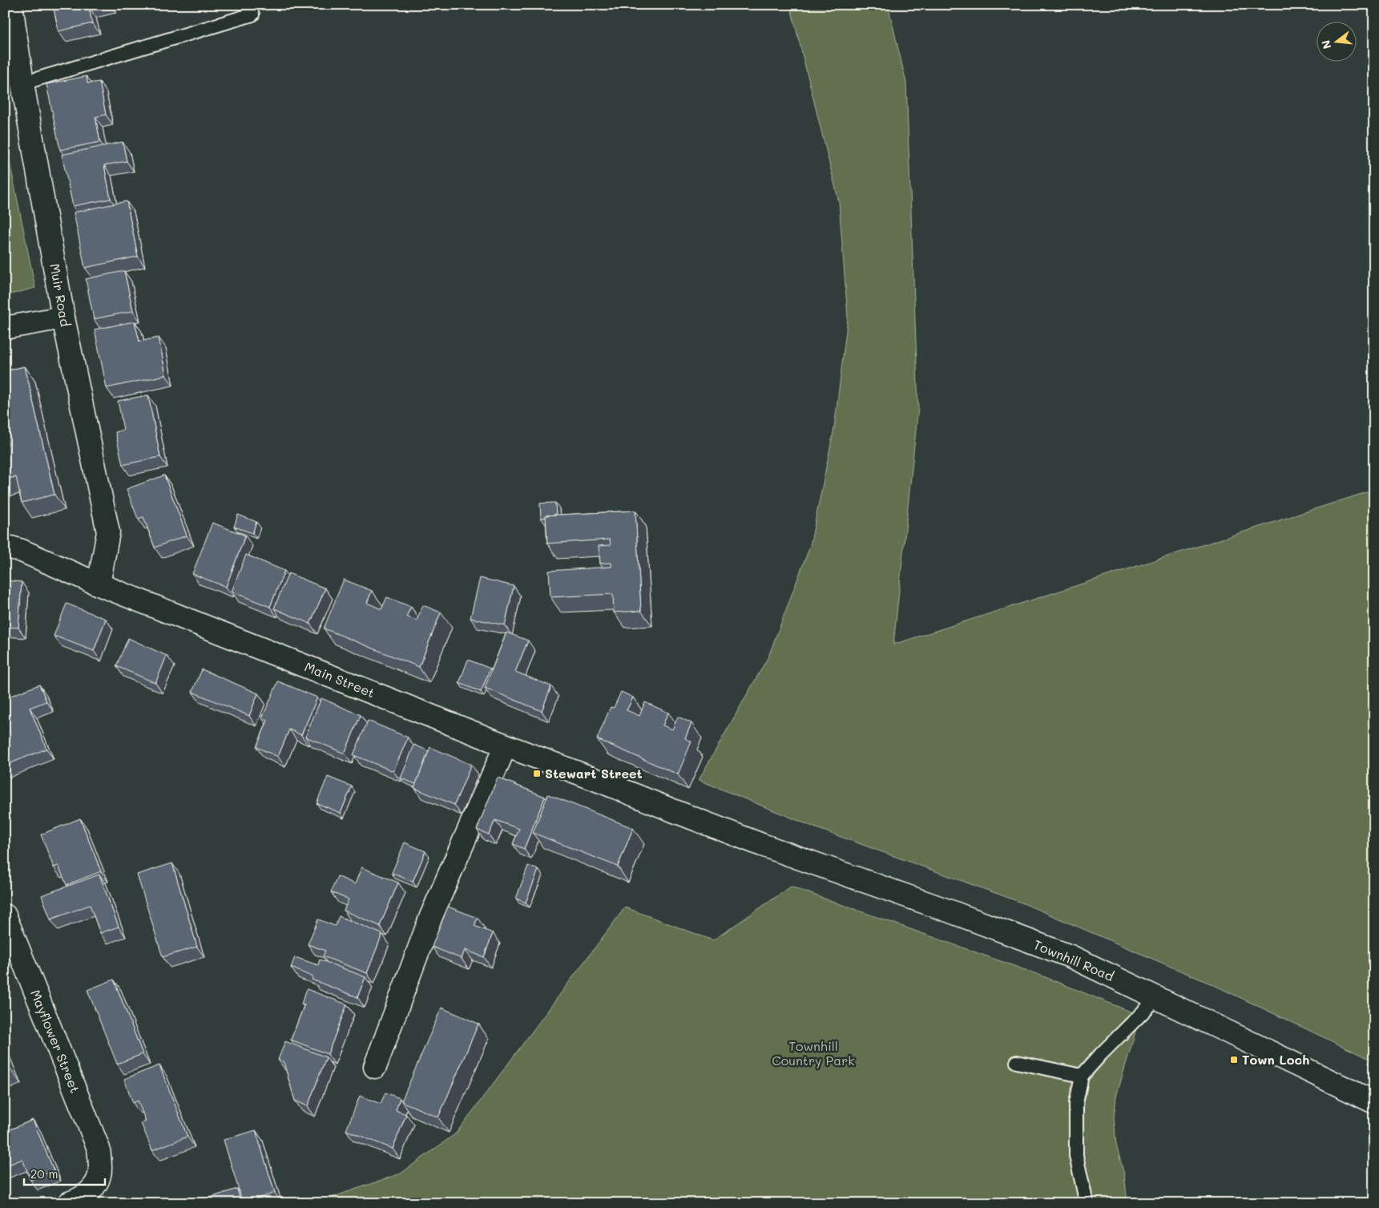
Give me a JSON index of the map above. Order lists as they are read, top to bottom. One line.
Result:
{"streets":{"street":["Muir Road","Main Street","Townhill Road","Mayflower Street"]},"crossings":[["Muir Road","Main Street"],["Main Street","Townhill Road"]],"parks":["Townhill Country Park"],"places":{"transit":["Stewart Street","Town Loch"]},"scale_bar":"20 m","north":"left"}
